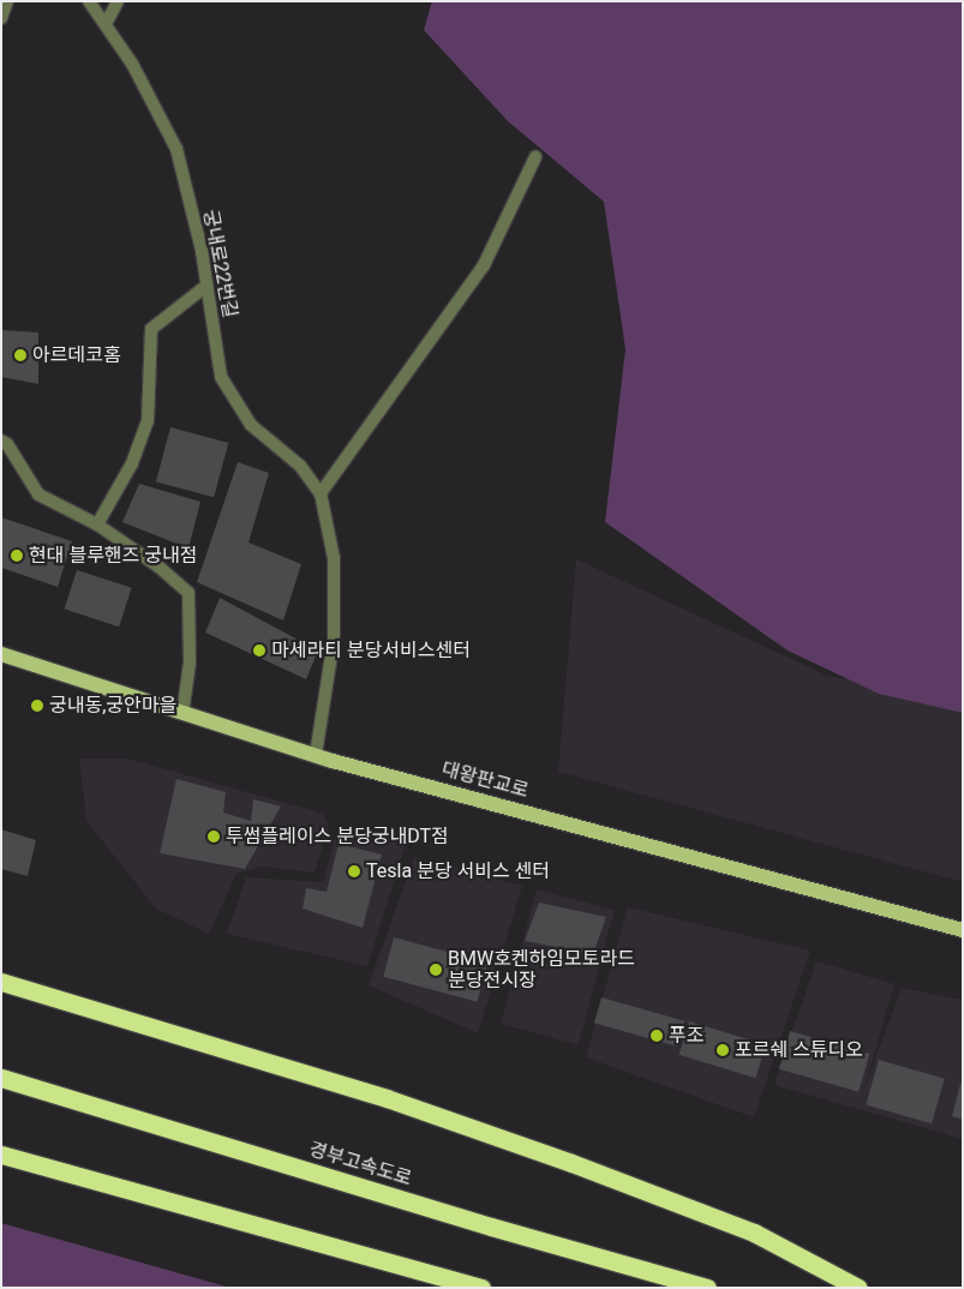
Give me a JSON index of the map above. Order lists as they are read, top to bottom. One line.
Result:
{"streets":{"highway":["경부고속도로"],"main road":["대왕판교로"],"street":["궁내로22번길"]},"crossings":[["궁내로22번길","대왕판교로"]],"places":["아르데코홈","현대 블루핸즈 궁내점","마세라티 분당서비스센터","궁내동,궁안마을","투썸플레이스 분당궁내DT점","Tesla 분당 서비스 센터","BMW호켄하임모토라드 분당전시장","푸조","포르쉐 스튜디오"]}
